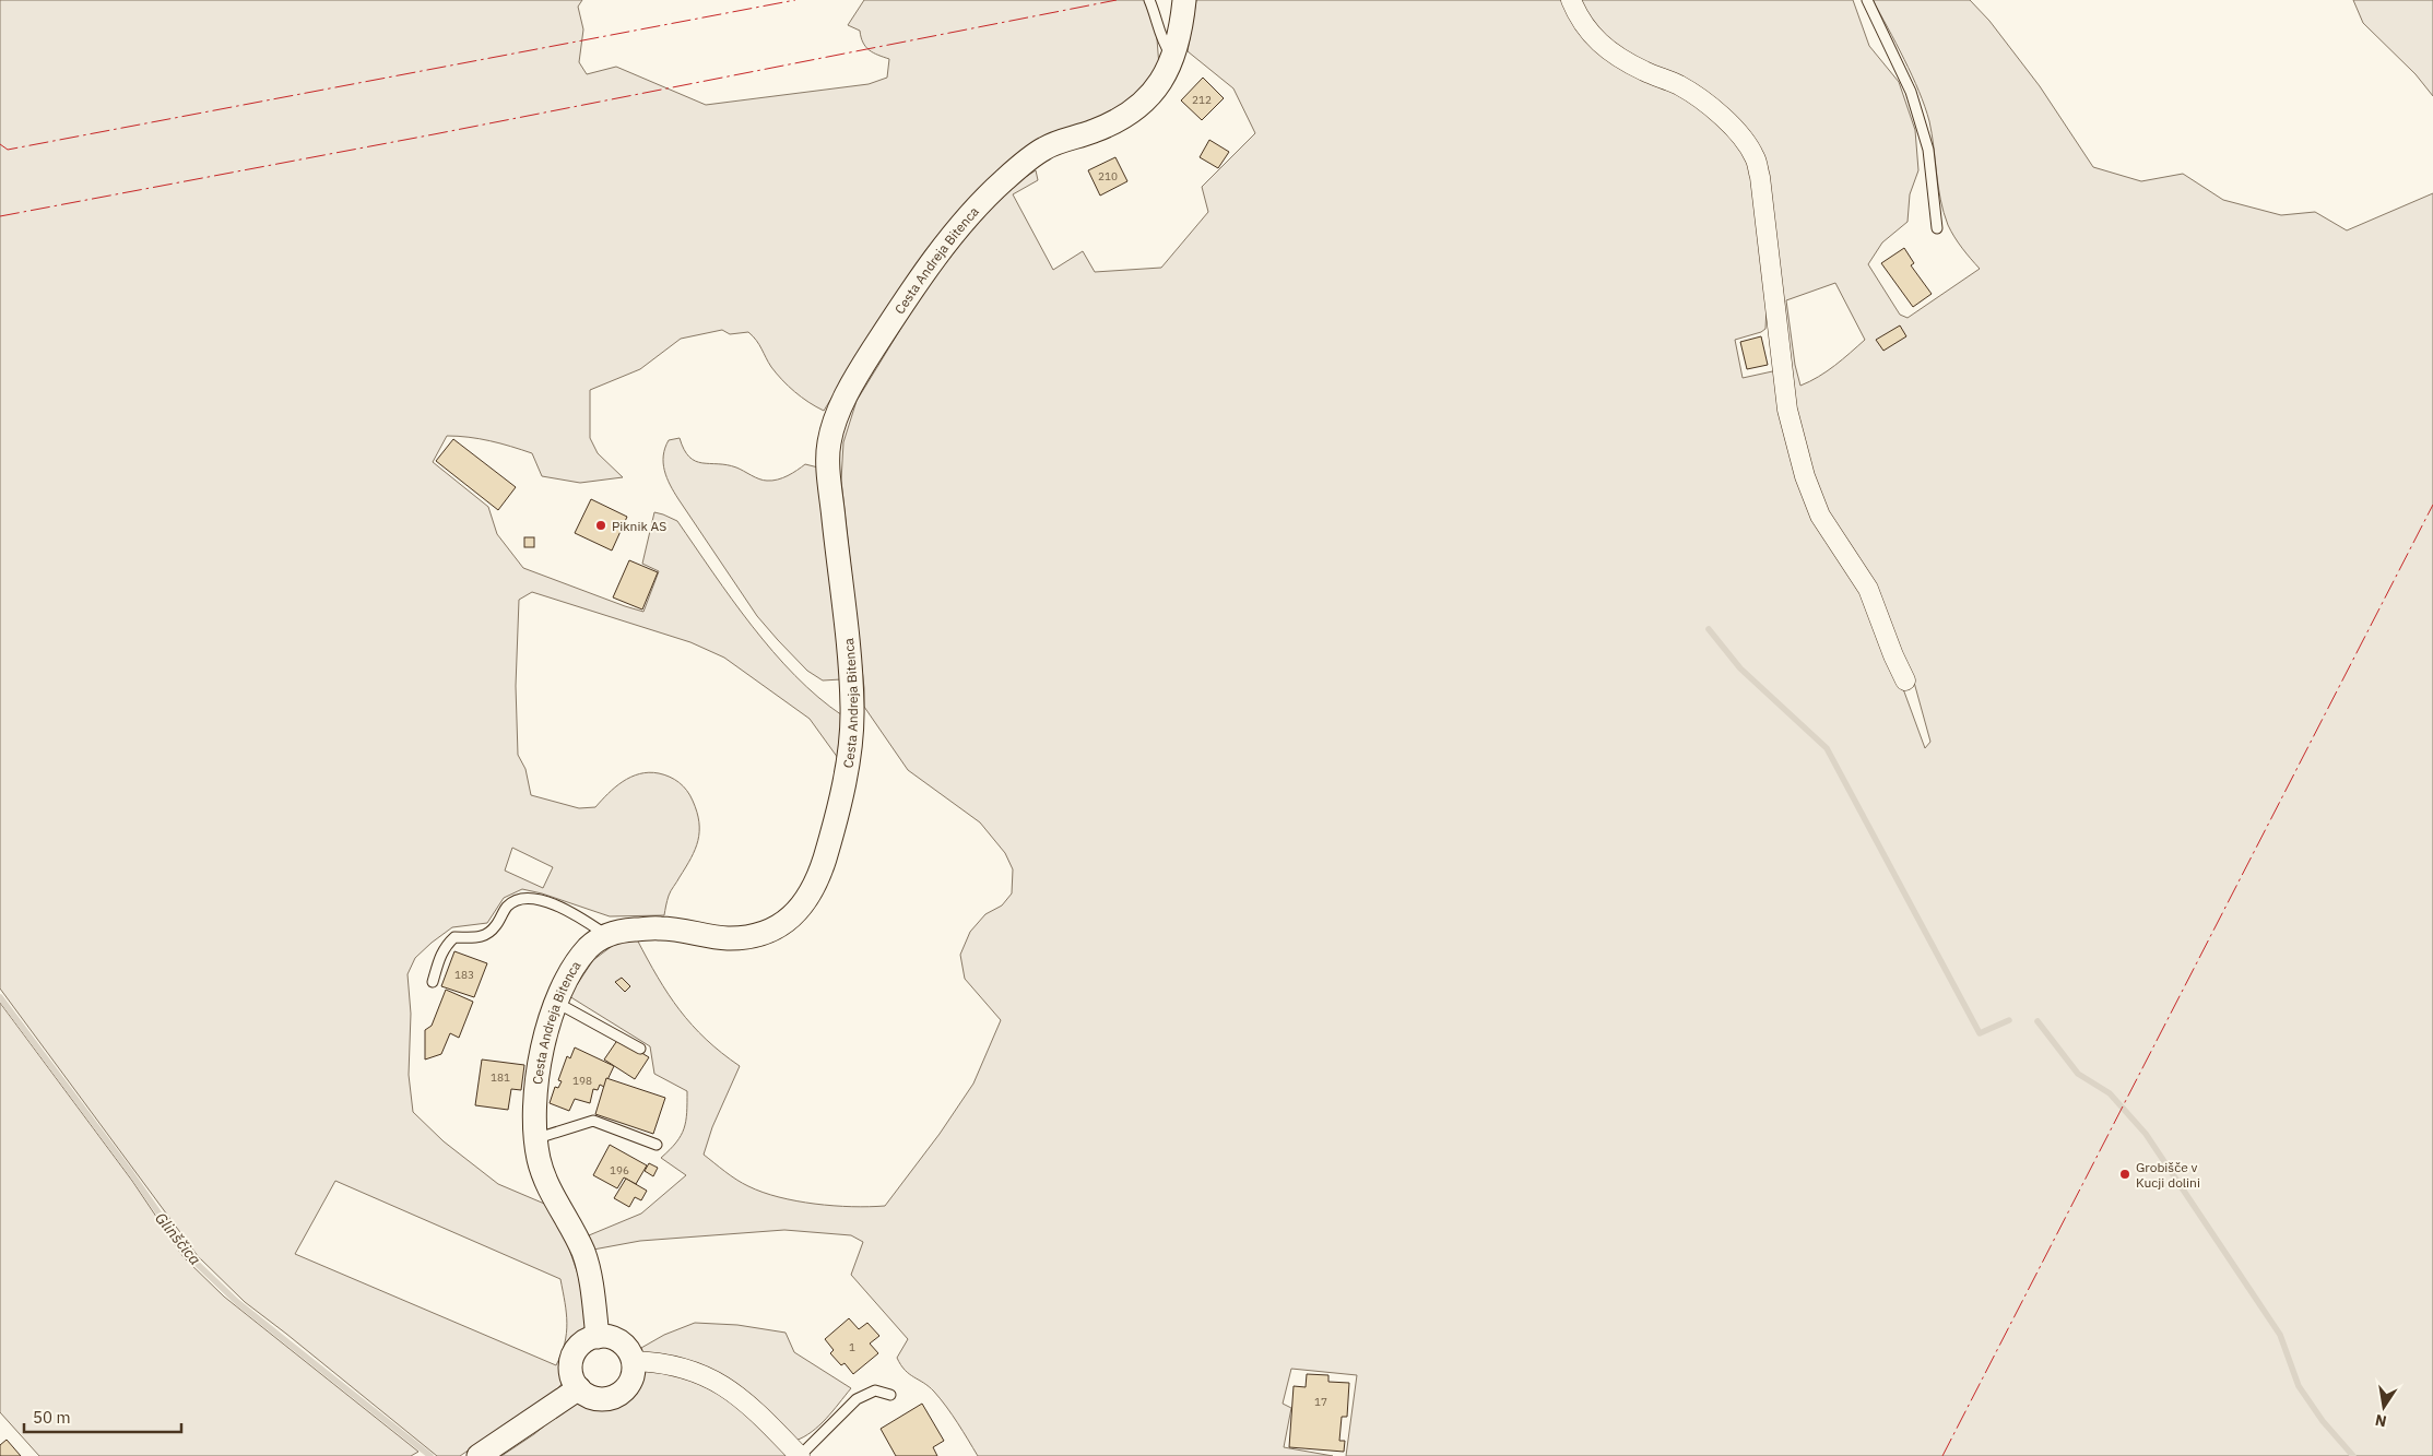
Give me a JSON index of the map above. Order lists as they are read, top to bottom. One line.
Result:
{"streets":{"street":["Cesta Andreja Bitenca"]},"water":["Glinščica"],"places":["Piknik AS","Grobišče v Kucji dolini"],"house_numbers":["212","210","183","181","198","196","1","17"],"scale_bar":"50 m","north":"bottom"}
